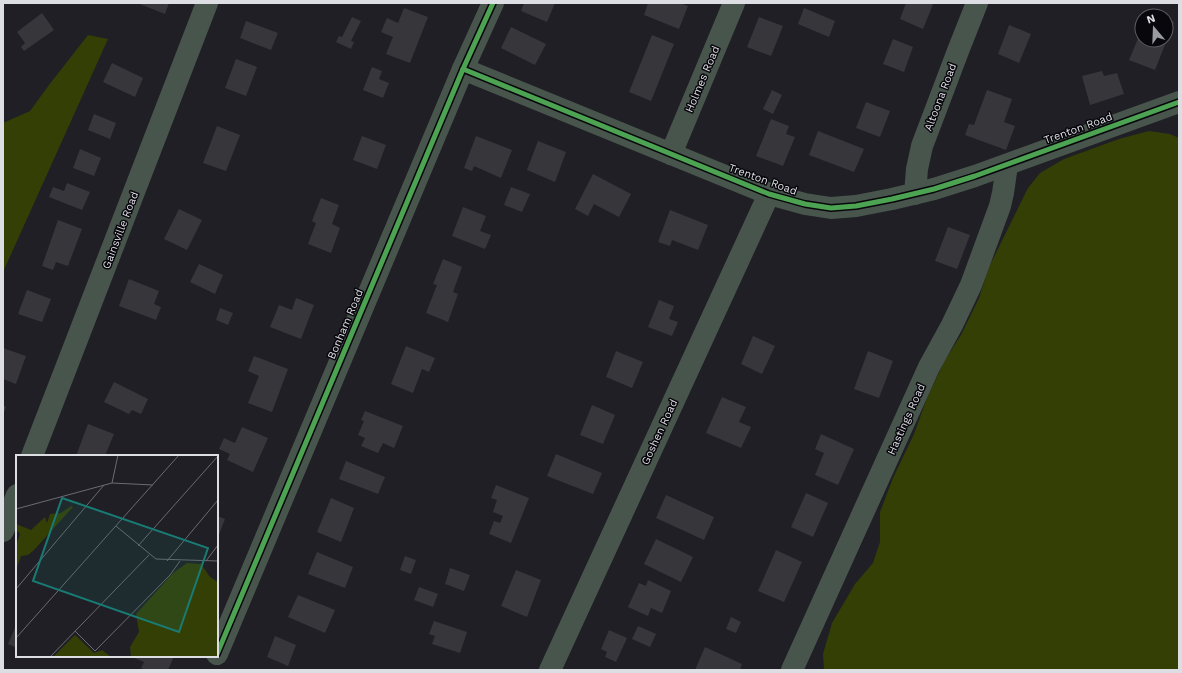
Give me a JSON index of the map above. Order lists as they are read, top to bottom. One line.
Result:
{"streets":{"street":["Holmes Road","Altoona Road","Trenton Road","Gainsville Road","Bonham Road","Hastings Road","Goshen Road"]},"crossings":[["Holmes Road","Trenton Road"],["Altoona Road","Trenton Road"],["Trenton Road","Bonham Road"],["Trenton Road","Hastings Road"],["Trenton Road","Goshen Road"]],"north":"top"}
